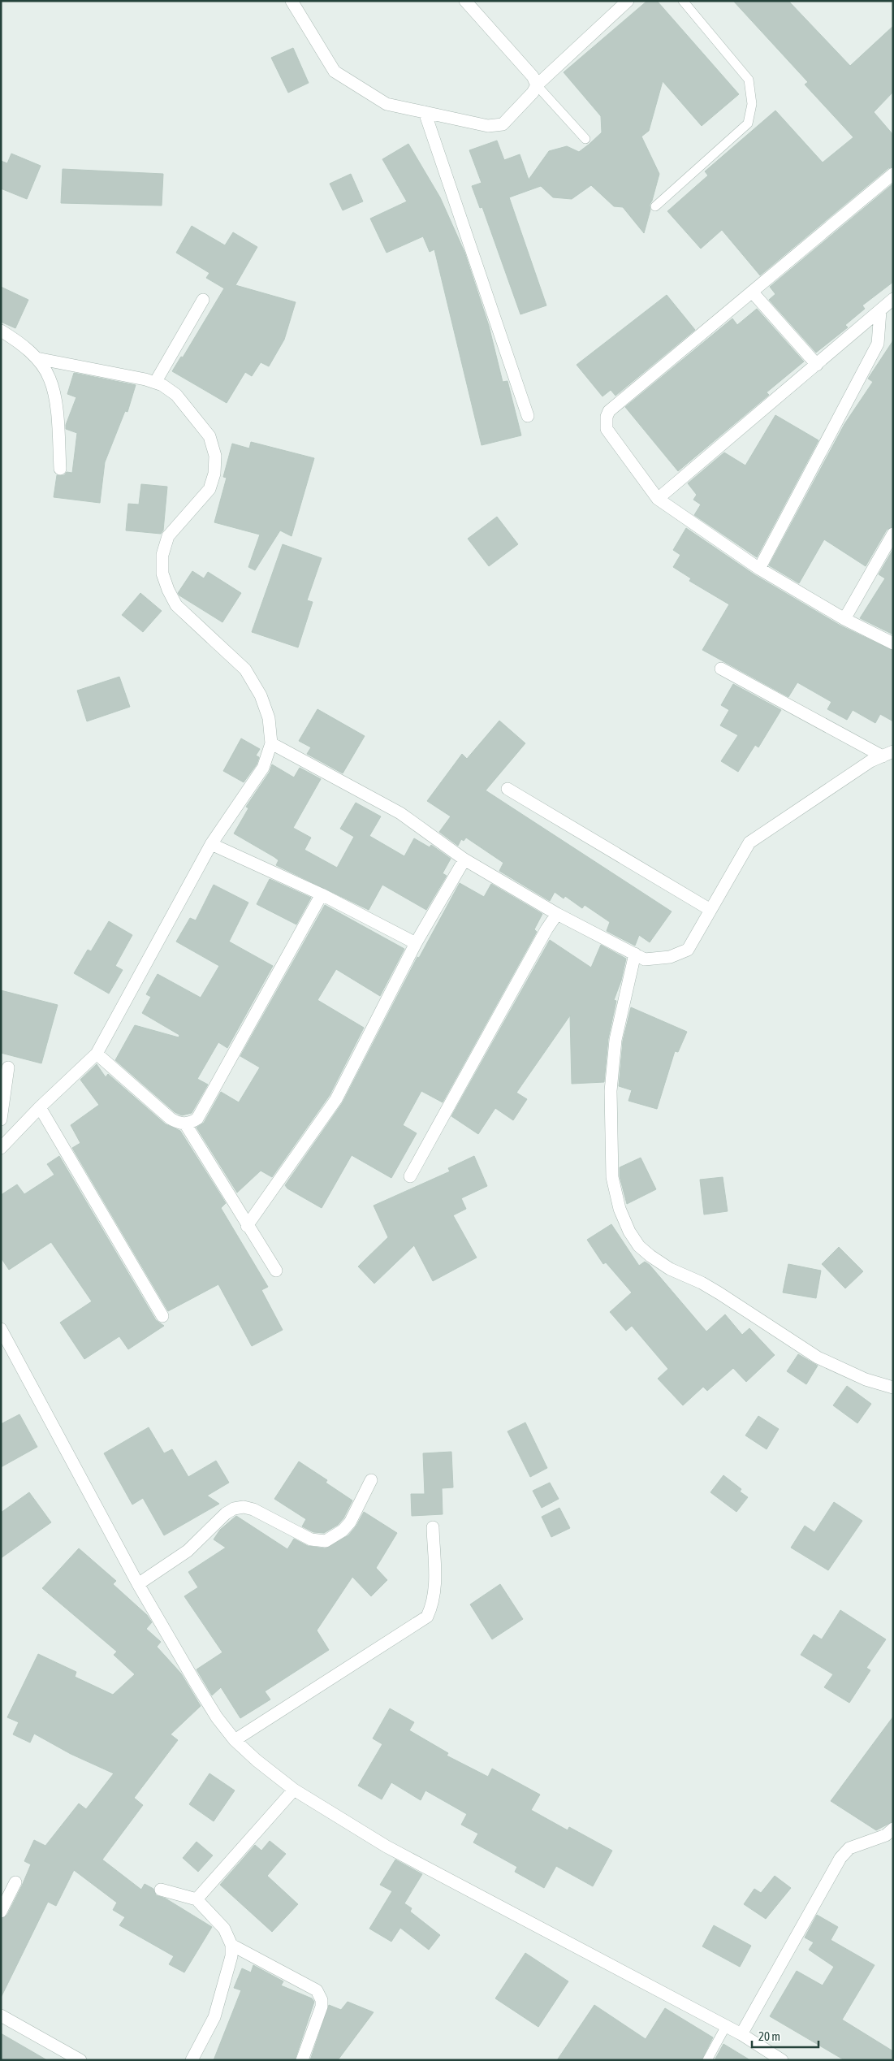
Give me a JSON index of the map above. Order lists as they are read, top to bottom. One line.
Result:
{"scale_bar":"20 m"}
